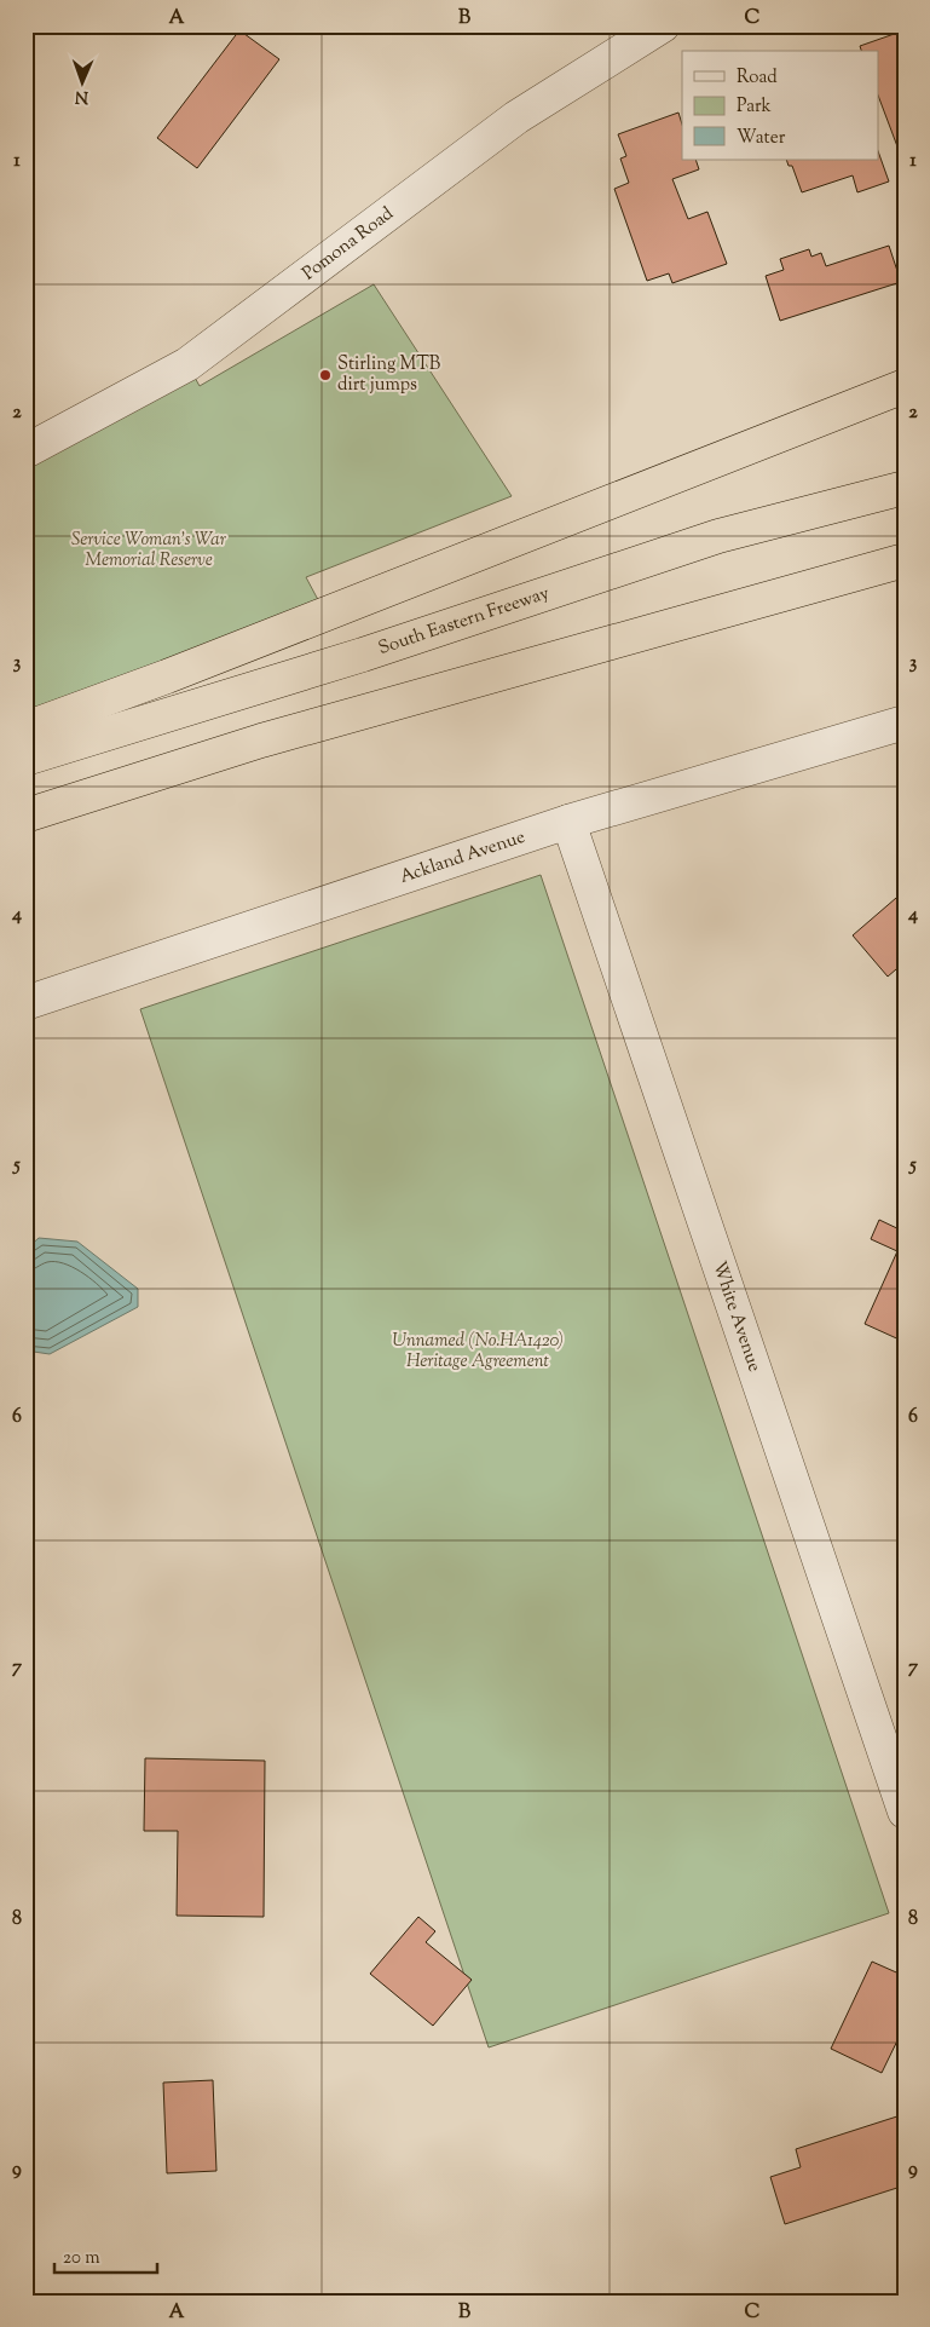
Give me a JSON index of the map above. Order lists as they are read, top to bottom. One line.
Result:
{"streets":{"highway":["South Eastern Freeway"],"street":["Pomona Road","Ackland Avenue","White Avenue"]},"crossings":[["Ackland Avenue","White Avenue"]],"parks":["Service Woman's War Memorial Reserve","Unnamed (No.HA1420) Heritage Agreement"],"places":["Stirling MTB dirt jumps"],"legend":["Road","Park","Water"],"scale_bar":"20 m","north":"bottom","grid":{"columns":["A","B","C"],"rows":["1","2","3","4","5","6","7","8","9"]}}
